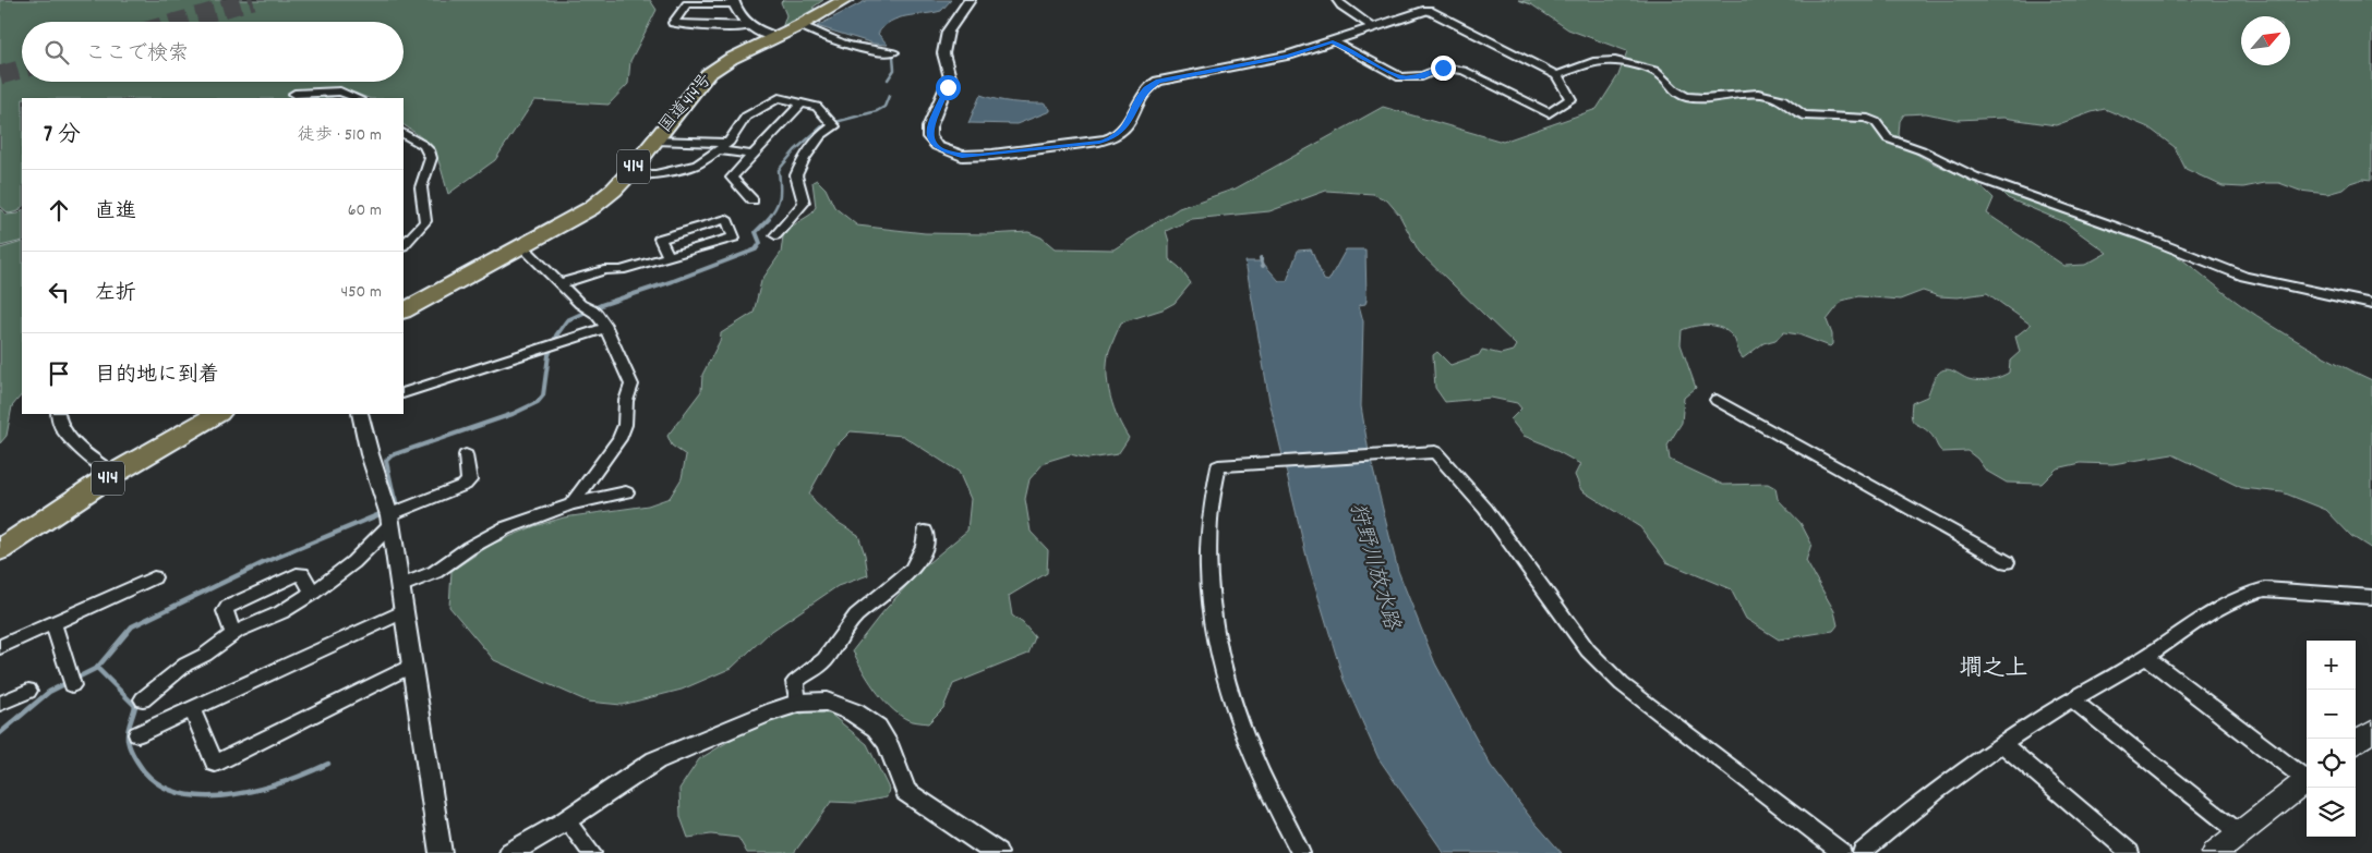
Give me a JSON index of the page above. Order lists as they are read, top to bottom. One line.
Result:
{"streets":{"highway":["国道414号","414"]},"districts":["墹之上"],"water":["狩野川放水路"],"north":"top right","page":{"search":"ここで検索","heading":["7 分","徒歩 · 510 m"],"list":[["直進","60 m"],["左折","450 m"],"目的地に到着"],"map_buttons":["+","−"]}}
